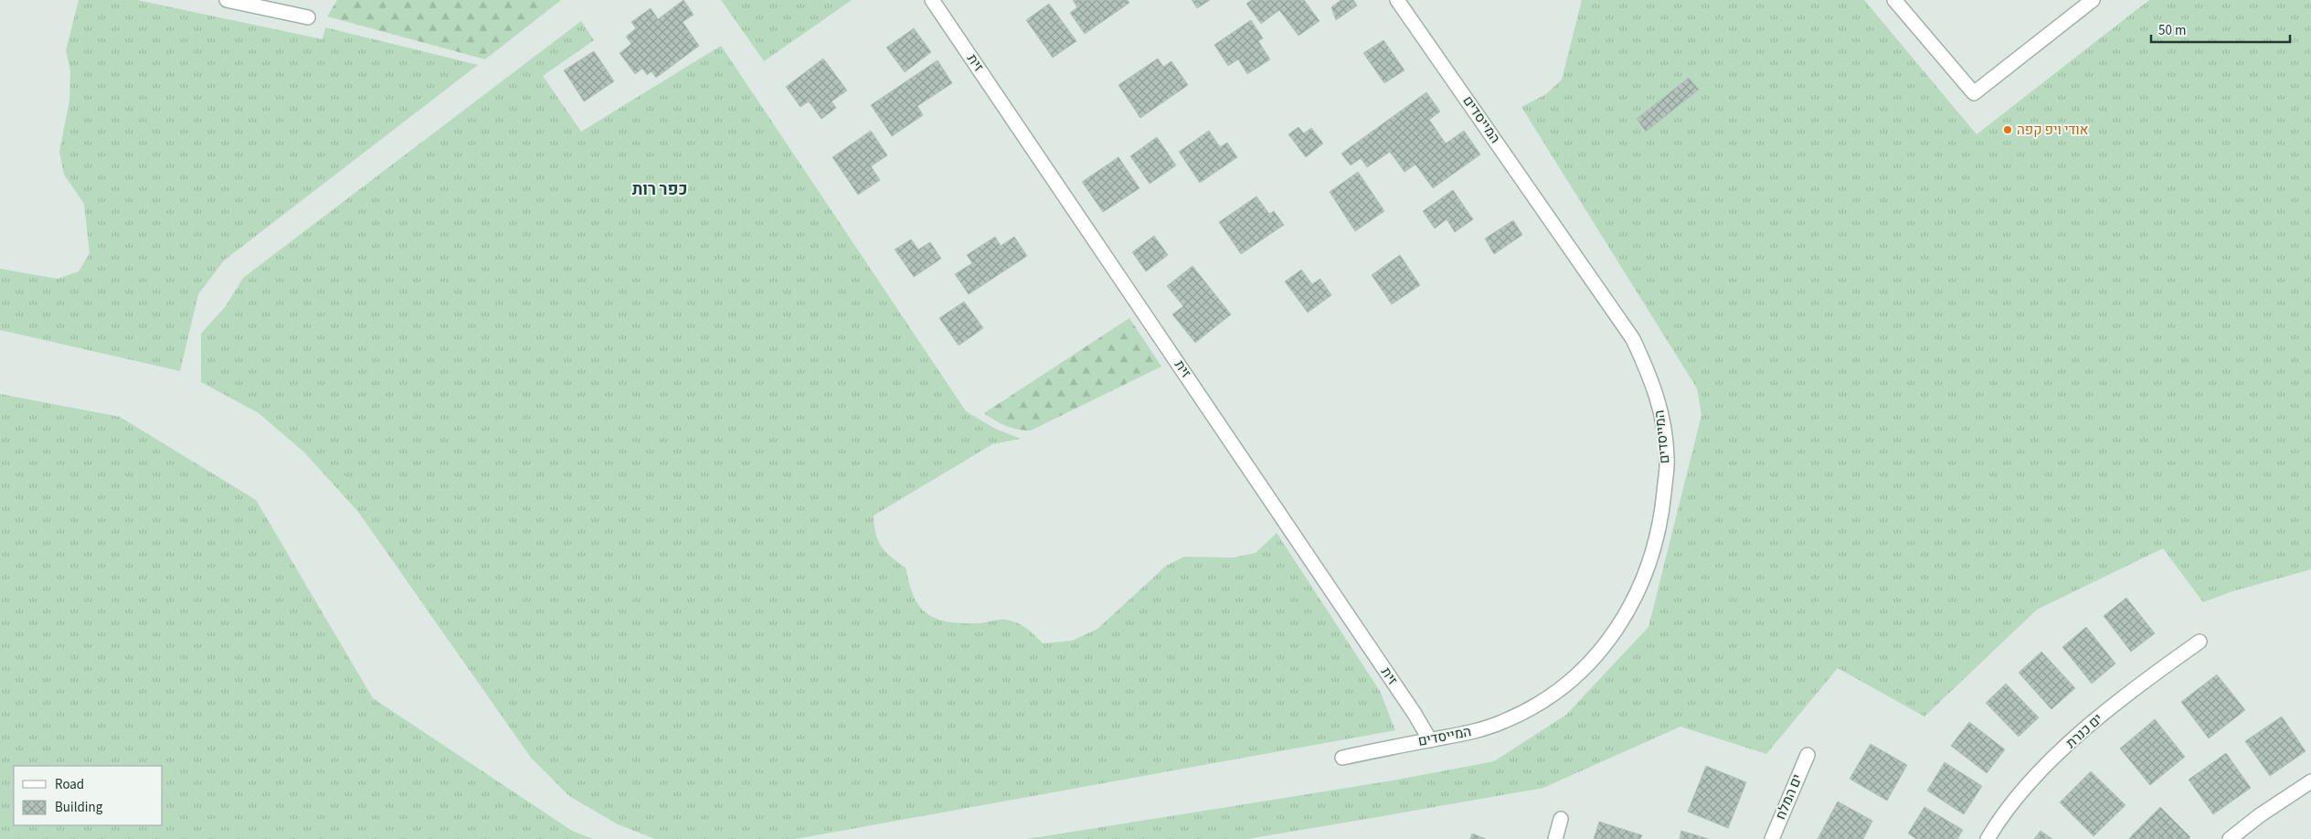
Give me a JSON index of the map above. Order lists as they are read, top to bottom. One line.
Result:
{"streets":{"street":["זית","המייסדים","ים כנרת","ים המלח"]},"crossings":[["זית","המייסדים"]],"districts":["כפר רות"],"places":["אודי ויפ קפה"],"legend":["Road","Building"],"scale_bar":"50 m"}
